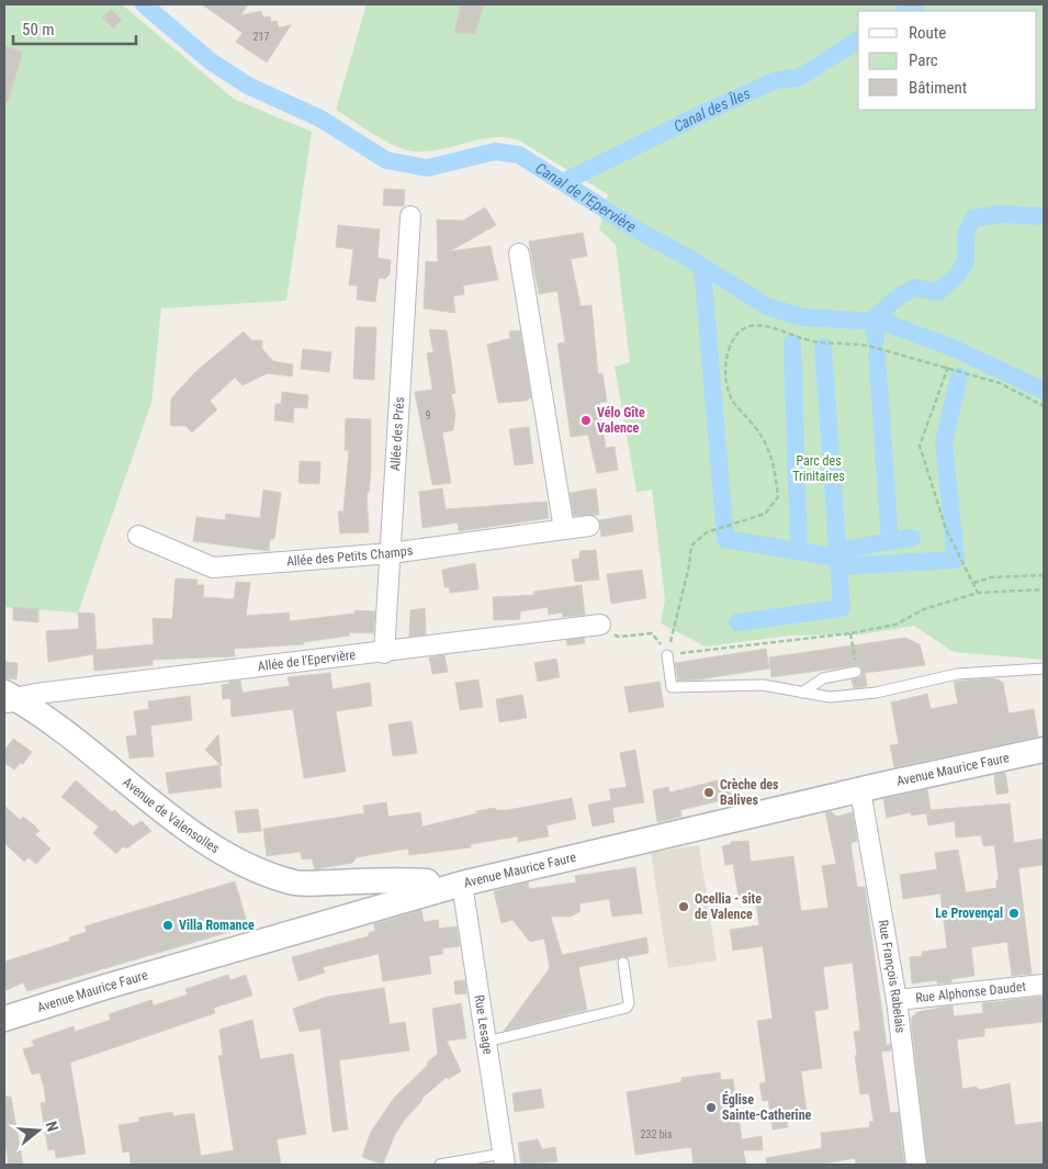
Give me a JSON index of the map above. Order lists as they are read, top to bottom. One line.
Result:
{"streets":{"street":["Allée des Prés","Allée des Petits Champs","Allée de l'Epervière","Avenue Maurice Faure","Avenue de Valensolles","Rue François Rabelais","Rue Alphonse Daudet","Rue Lesage"]},"crossings":[["Allée des Prés","Allée des Petits Champs"],["Allée des Prés","Allée de l'Epervière"],["Allée de l'Epervière","Avenue de Valensolles"],["Avenue Maurice Faure","Avenue de Valensolles"],["Avenue Maurice Faure","Rue François Rabelais"],["Avenue Maurice Faure","Rue Lesage"],["Rue François Rabelais","Rue Alphonse Daudet"]],"water":["Canal des Îles","Canal de l'Epervière"],"parks":["Parc des Trinitaires"],"places":["Vélo Gîte Valence","Crèche des Balives","Ocellia - site de Valence","Le Provençal","Villa Romance","Église Sainte-Catherine"],"house_numbers":["217","9","232 bis"],"legend":["Route","Parc","Bâtiment"],"scale_bar":"50 m","north":"right"}
